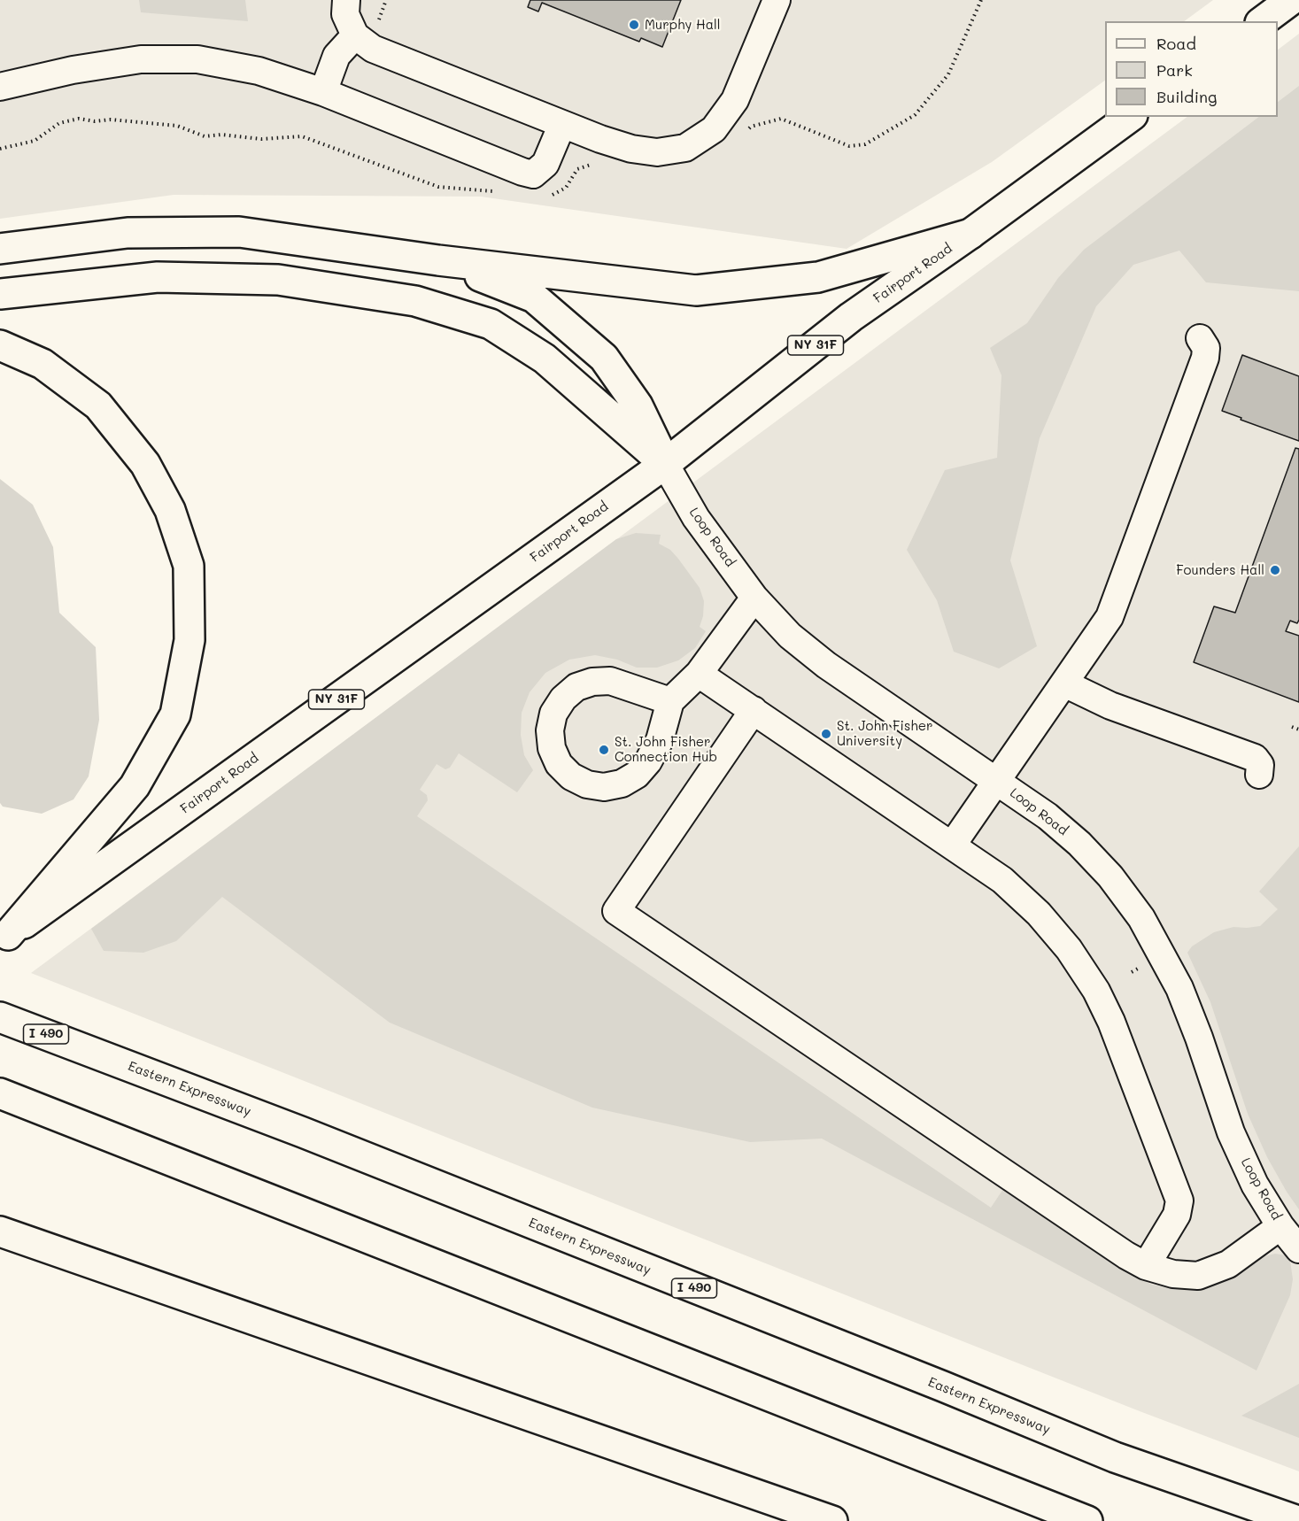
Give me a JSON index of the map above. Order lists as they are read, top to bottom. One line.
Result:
{"streets":{"main road":["Fairport Road","NY 31F","I 490","Eastern Expressway"],"street":["Loop Road"]},"crossings":[["Fairport Road","Loop Road"]],"places":["Murphy Hall","Founders Hall","St. John Fisher University","St. John Fisher Connection Hub"],"legend":["Road","Park","Building"]}
